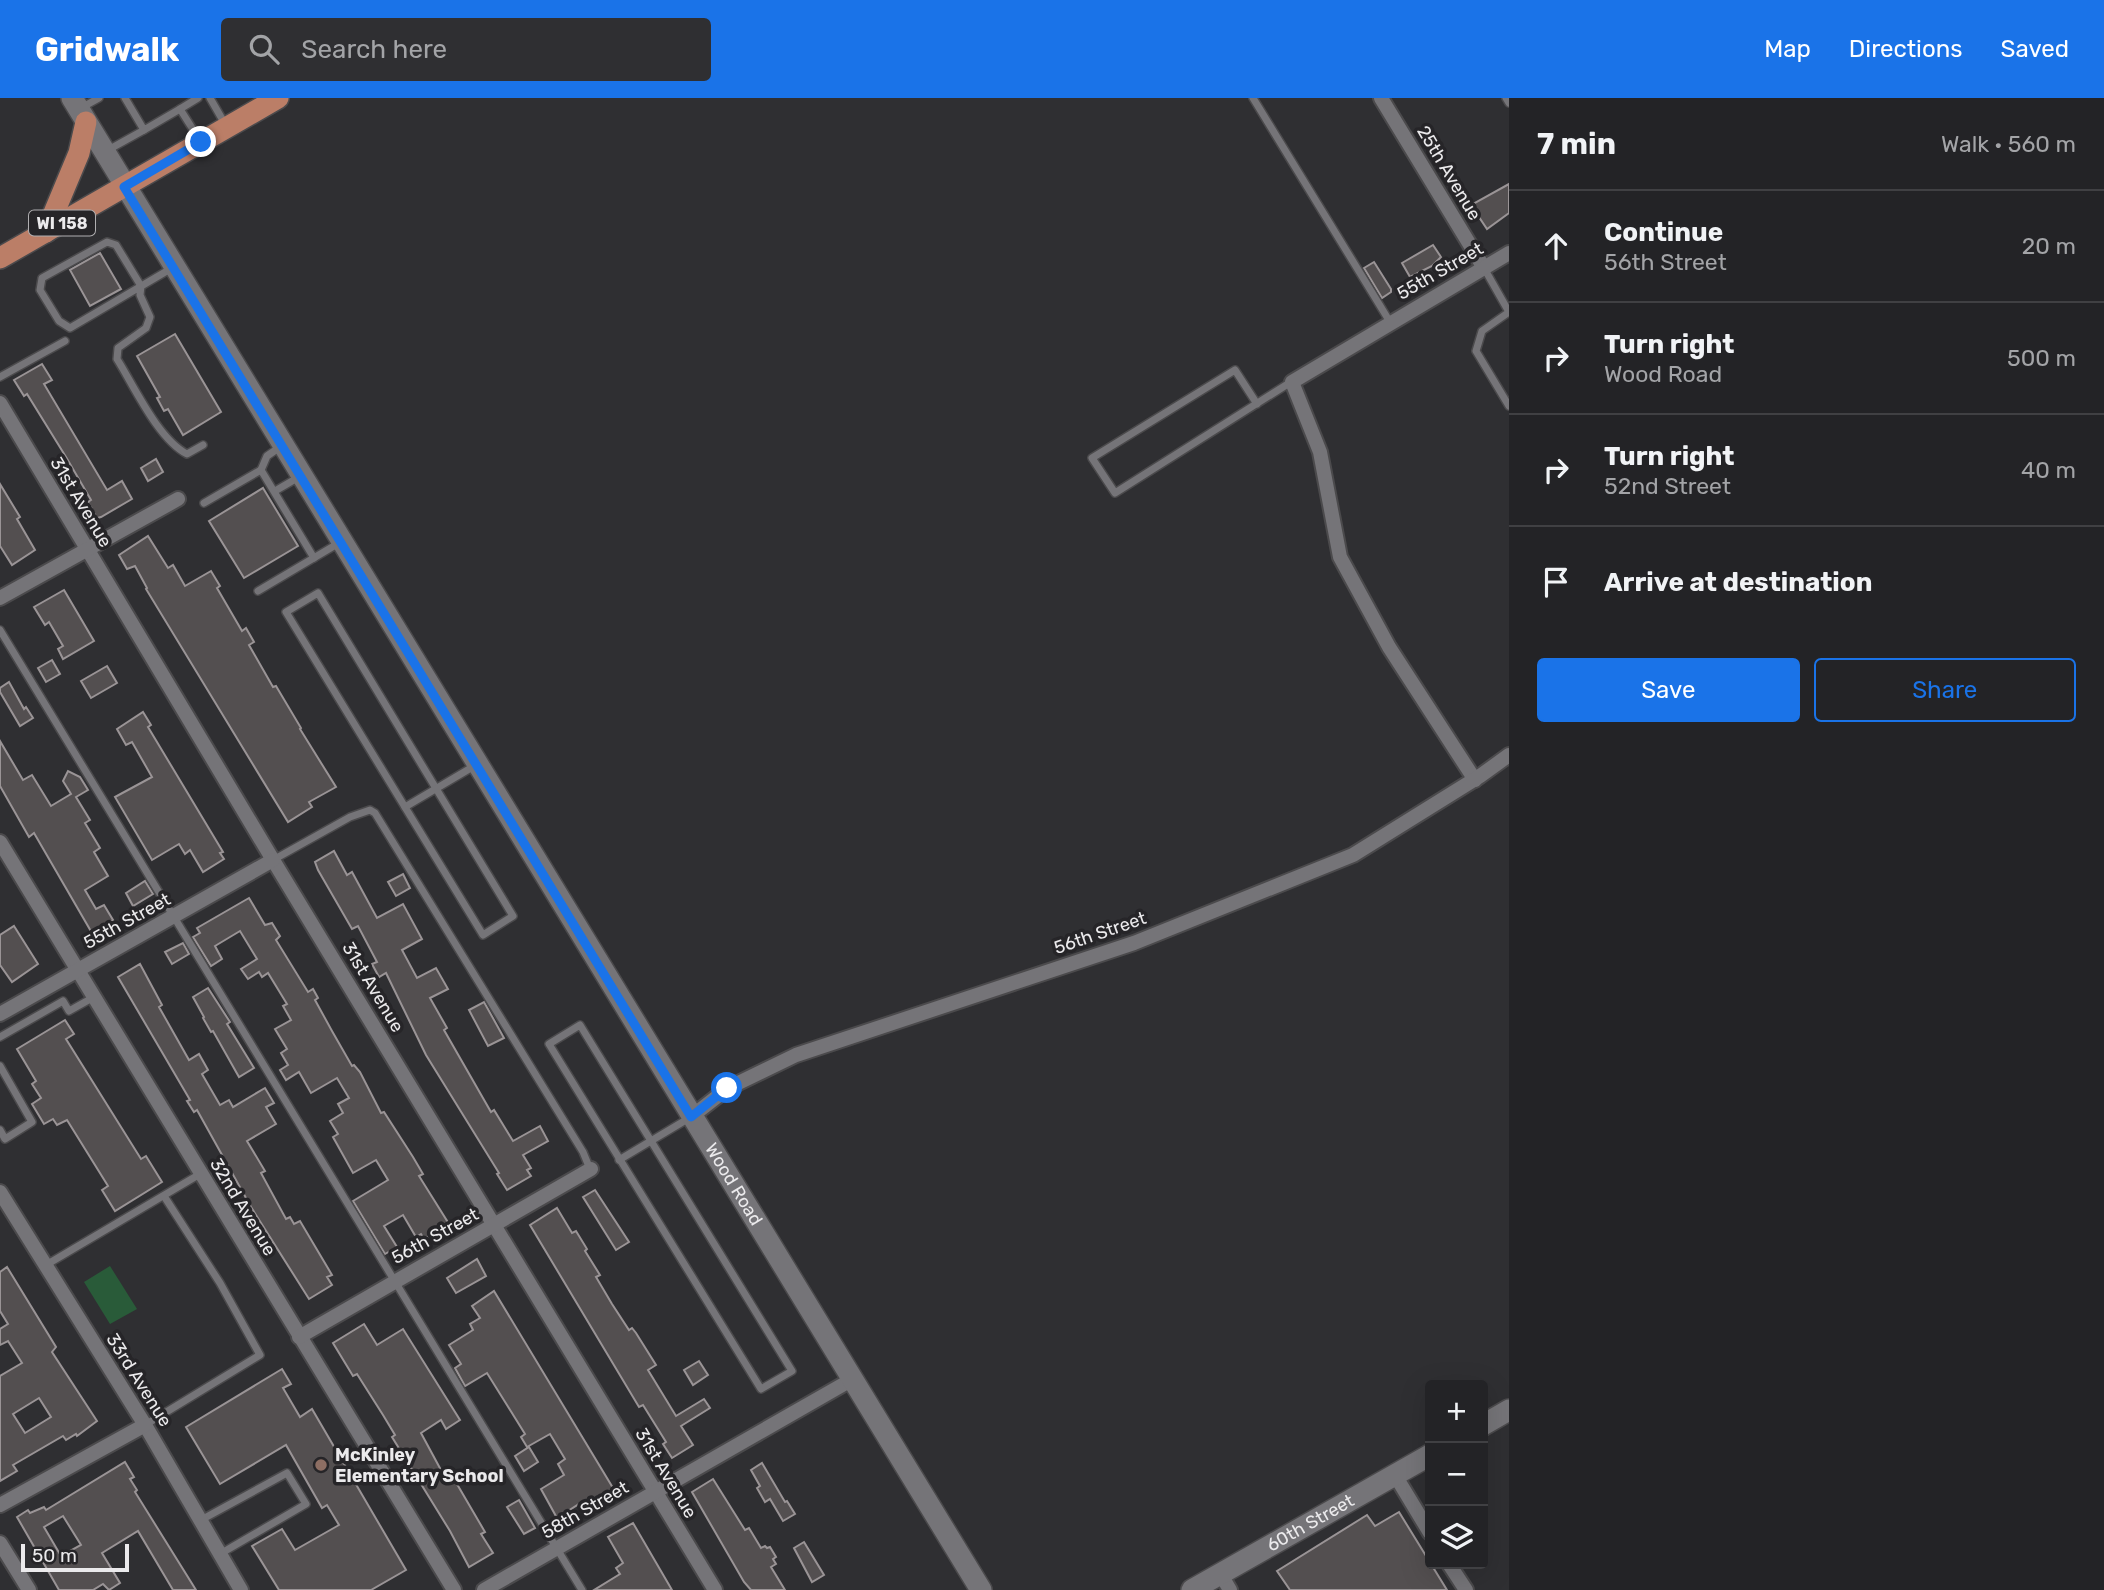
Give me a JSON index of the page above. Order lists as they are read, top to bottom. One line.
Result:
{"streets":{"main road":["WI 158"],"street":["25th Avenue","55th Street","31st Avenue","56th Street","Wood Road","32nd Avenue","33rd Avenue","58th Street","60th Street"]},"crossings":[["25th Avenue","55th Street"],["WI 158","Wood Road"],["55th Street","31st Avenue"],["55th Street","32nd Avenue"],["31st Avenue","56th Street"],["31st Avenue","58th Street"],["56th Street","Wood Road"],["56th Street","32nd Avenue"],["Wood Road","58th Street"]],"places":["McKinley Elementary School"],"scale_bar":"50 m","page":{"header":"Gridwalk","search":"Search here","nav":["Map","Directions","Saved"],"heading":["7 min","Walk · 560 m"],"list":[["Continue","56th Street","20 m"],["Turn right","Wood Road","500 m"],["Turn right","52nd Street","40 m"],"Arrive at destination"],"buttons":["Save","Share"],"map_buttons":["+","−"],"scale":"50 m"}}
